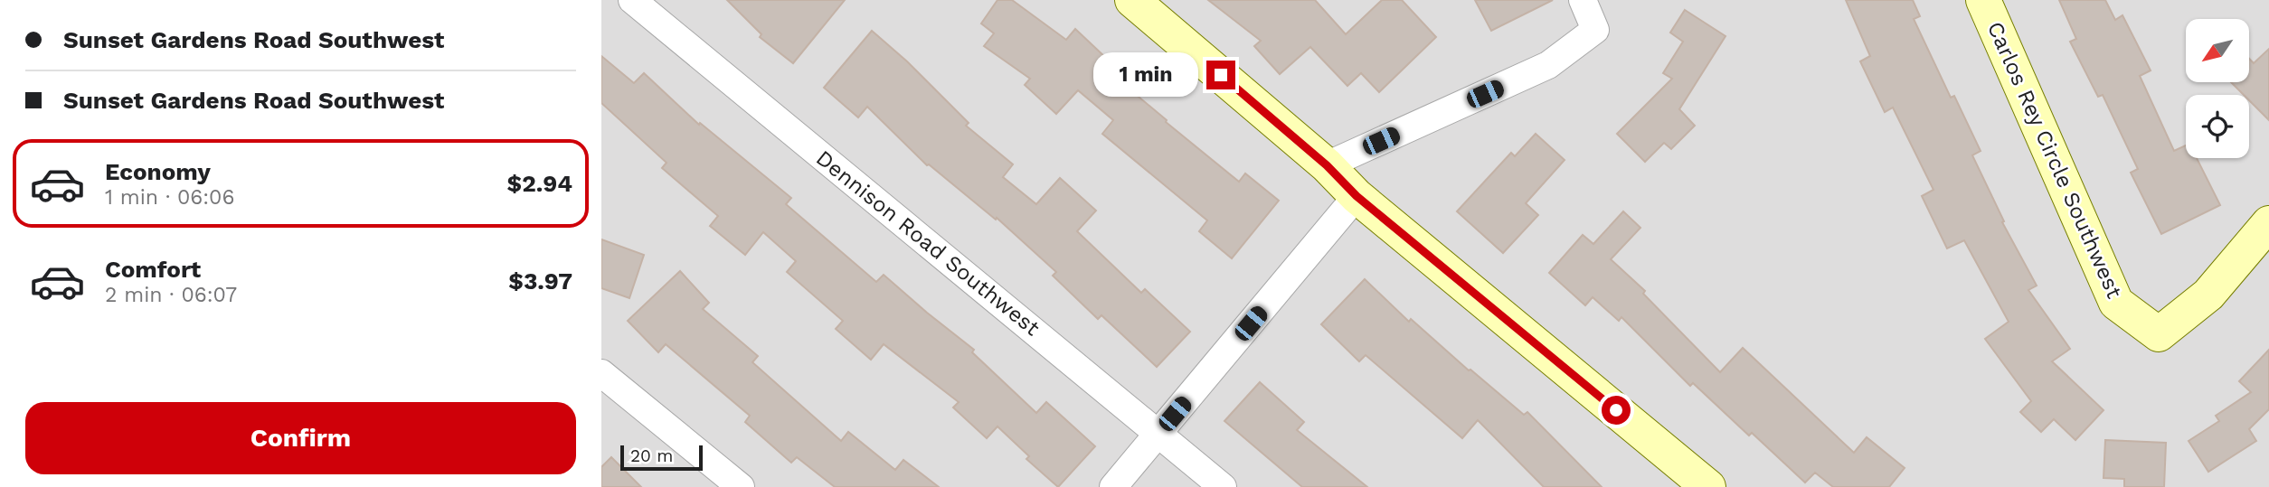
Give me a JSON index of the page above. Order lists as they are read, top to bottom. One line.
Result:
{"streets":{"street":["Carlos Rey Circle Southwest","Dennison Road Southwest"]},"scale_bar":"20 m","north":"bottom left","page":{"banner":["Sunset Gardens Road Southwest","Sunset Gardens Road Southwest"],"bubble":"1 min","list":[{"name":"Economy","note":"1 min · 06:06","value":"$2.94"},{"name":"Comfort","note":"2 min · 06:07","value":"$3.97"}],"buttons":"Confirm","scale":"20 m"}}
